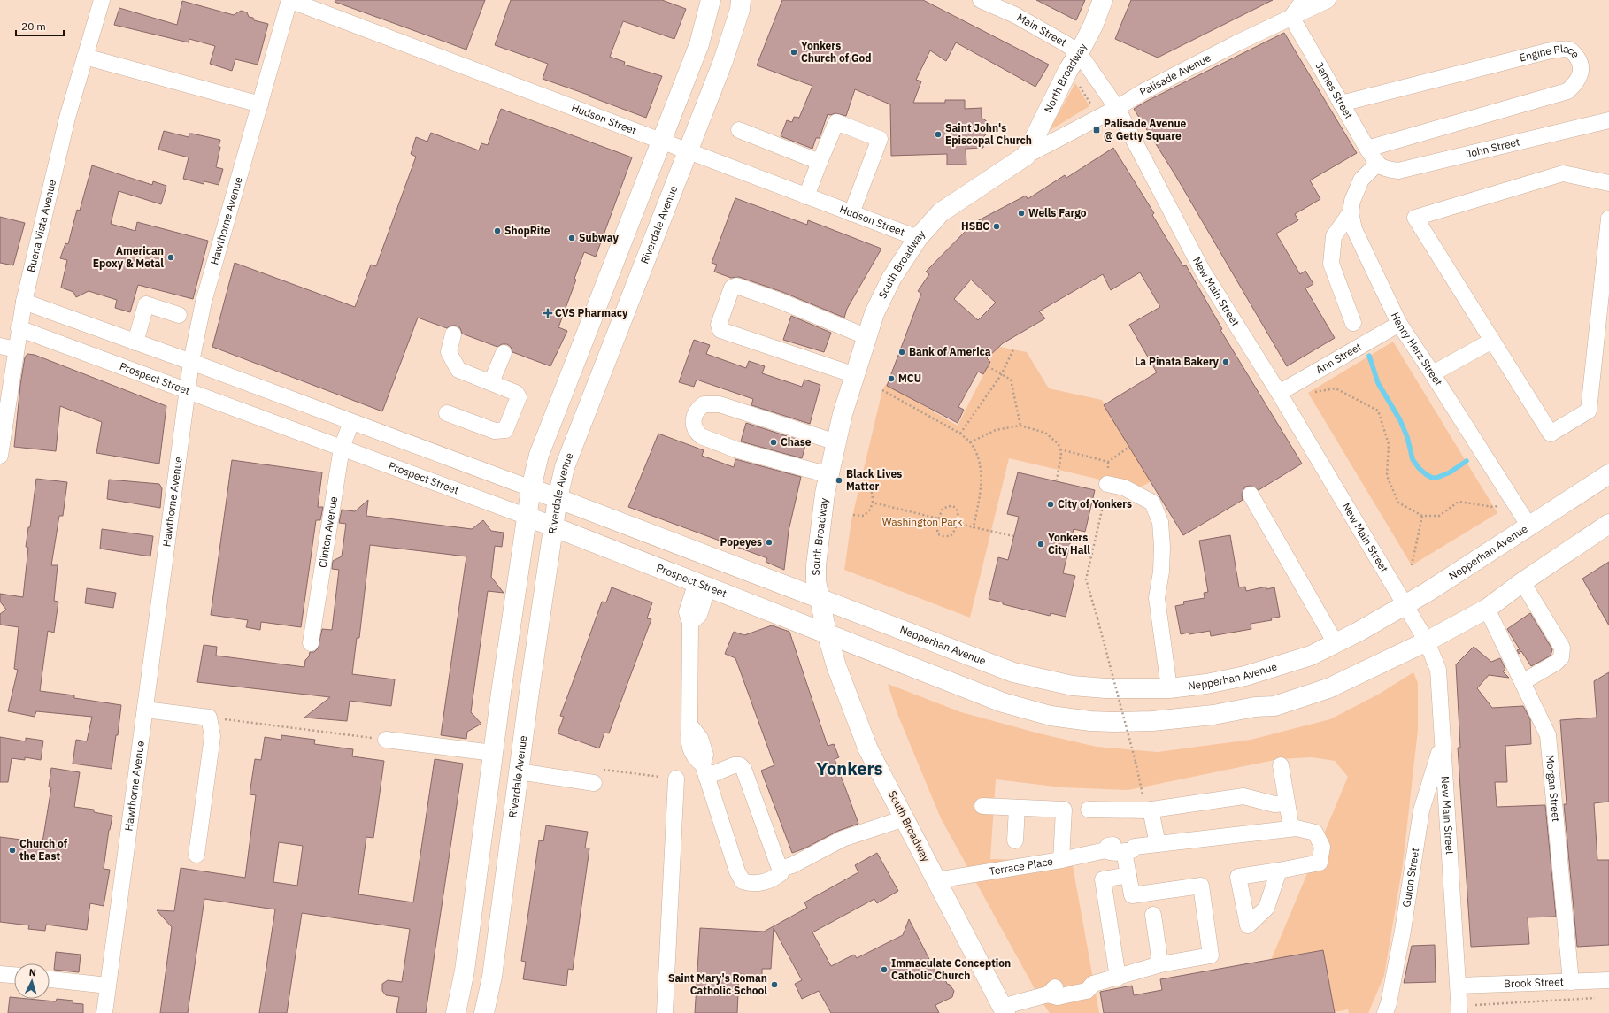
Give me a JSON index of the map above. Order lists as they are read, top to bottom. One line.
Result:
{"streets":{"main road":["North Broadway","Riverdale Avenue","South Broadway","Prospect Street","Nepperhan Avenue"],"street":["Main Street","Engine Place","Palisade Avenue","James Street","Hudson Street","John Street","Hawthorne Avenue","Buena Vista Avenue","New Main Street","Henry Herz Street","Ann Street","Clinton Avenue","Morgan Street","Terrace Place","Guion Street","Brook Street"]},"crossings":[["Main Street","Palisade Avenue"],["Main Street","North Broadway"],["Main Street","New Main Street"],["Engine Place","James Street"],["Palisade Avenue","North Broadway"],["Palisade Avenue","James Street"],["Palisade Avenue","South Broadway"],["Palisade Avenue","New Main Street"],["North Broadway","South Broadway"],["James Street","John Street"],["James Street","Henry Herz Street"],["Hudson Street","Hawthorne Avenue"],["Hudson Street","Riverdale Avenue"],["Hudson Street","South Broadway"],["John Street","Henry Herz Street"],["Hawthorne Avenue","Prospect Street"],["Riverdale Avenue","Prospect Street"],["Buena Vista Avenue","Prospect Street"],["South Broadway","Prospect Street"],["South Broadway","Nepperhan Avenue"],["South Broadway","Terrace Place"],["New Main Street","Ann Street"],["New Main Street","Nepperhan Avenue"],["New Main Street","Guion Street"],["New Main Street","Brook Street"],["Henry Herz Street","Ann Street"],["Henry Herz Street","Nepperhan Avenue"],["Prospect Street","Clinton Avenue"],["Morgan Street","Brook Street"]],"districts":["Yonkers"],"parks":["Washington Park"],"places":{"other":["Yonkers Church of God","Saint John's Episcopal Church","Wells Fargo","HSBC","ShopRite","Subway","American Epoxy & Metal","Bank of America","La Pinata Bakery","MCU","Chase","Black Lives Matter","City of Yonkers","Popeyes","Yonkers City Hall","Church of the East","Immaculate Conception Catholic Church","Saint Mary's Roman Catholic School"],"transit":["Palisade Avenue @ Getty Square"],"health":["CVS Pharmacy"]},"scale_bar":"20 m","north":"top"}
